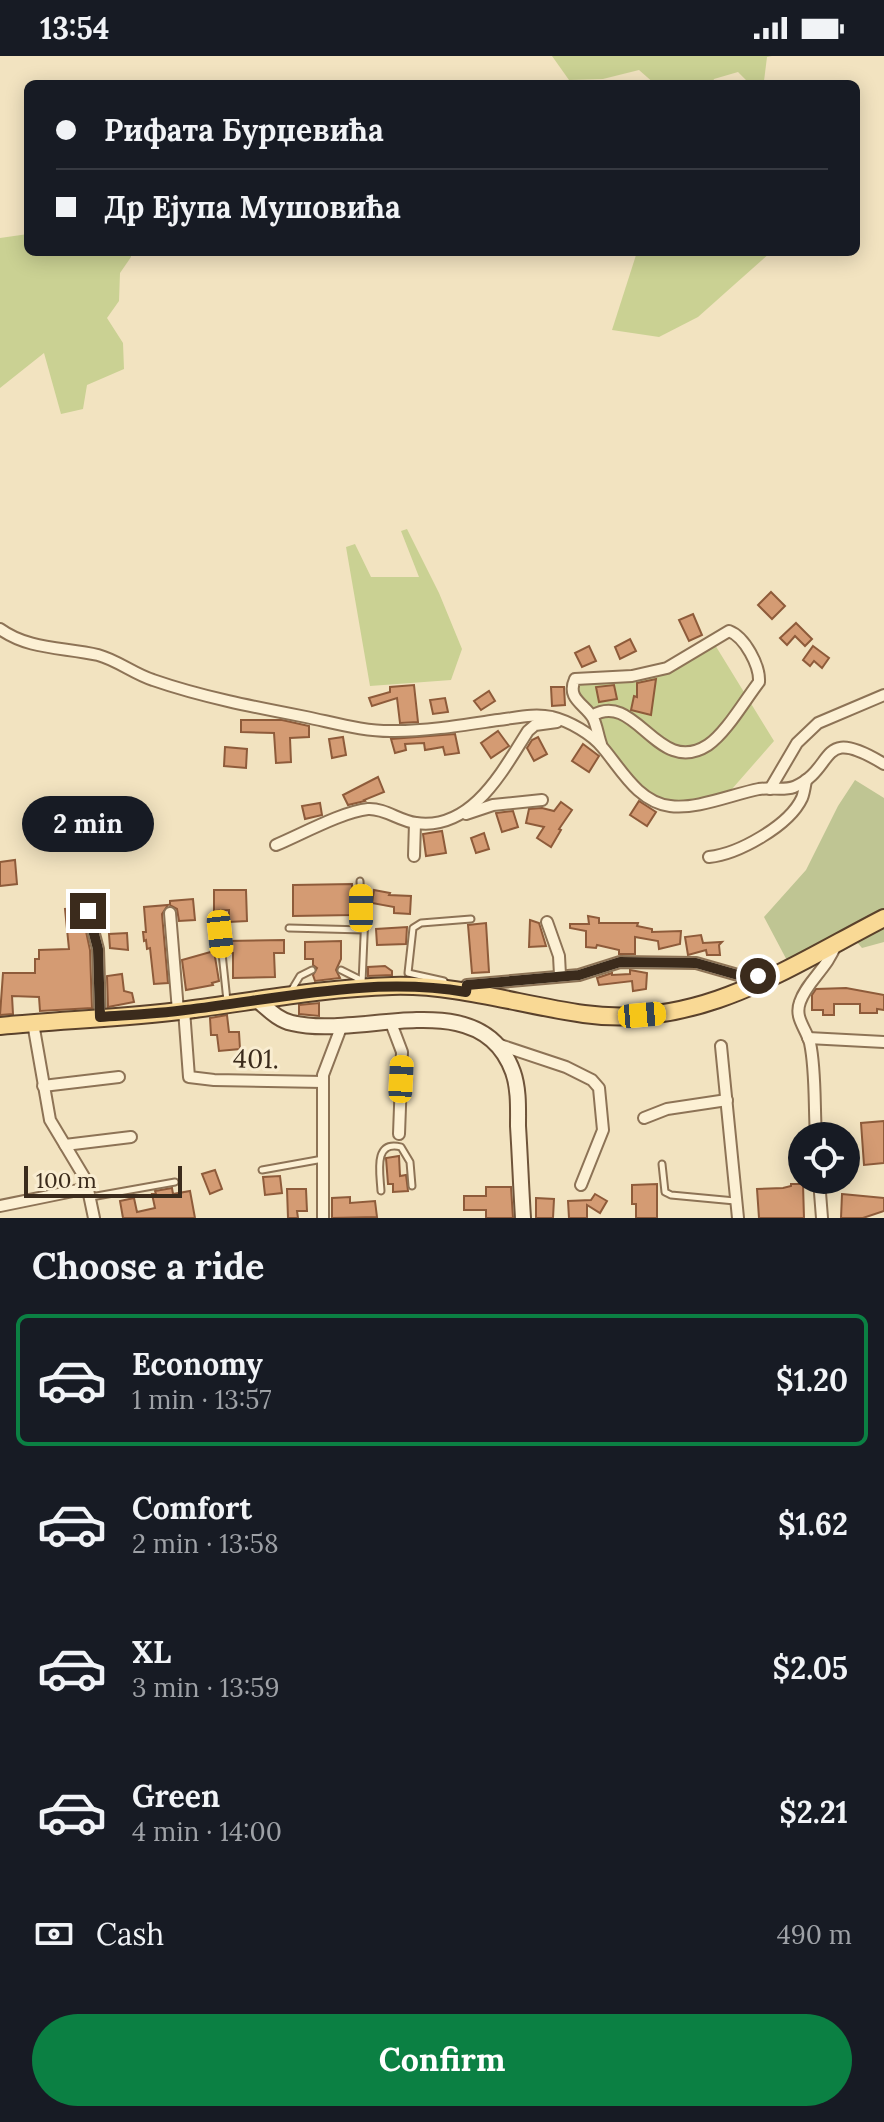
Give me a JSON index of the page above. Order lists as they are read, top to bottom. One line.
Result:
{"streets":{"street":["401."]},"scale_bar":"100 m","page":{"status":"13:54","banner":["Рифата Бурџевића","Др Ејупа Мушовића"],"bubble":"2 min","scale":"100 m","heading":"Choose a ride","list":[{"name":"Economy","note":"1 min · 13:57","value":"$1.20"},{"name":"Comfort","note":"2 min · 13:58","value":"$1.62"},{"name":"XL","note":"3 min · 13:59","value":"$2.05"},{"name":"Green","note":"4 min · 14:00","value":"$2.21"}],"pay":["Cash","490 m"],"buttons":"Confirm"}}
